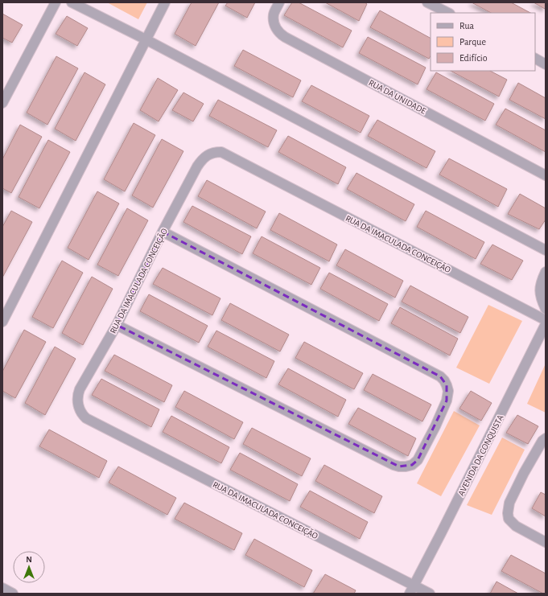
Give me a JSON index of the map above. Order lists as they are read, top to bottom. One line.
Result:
{"streets":{"street":["RUA DA UNIDADE","RUA DA IMACULADA CONCEIÇÃO","AVENIDA DA CONQUISTA"]},"crossings":[["RUA DA IMACULADA CONCEIÇÃO","AVENIDA DA CONQUISTA"]],"legend":["Rua","Parque","Edifício"],"north":"top"}
